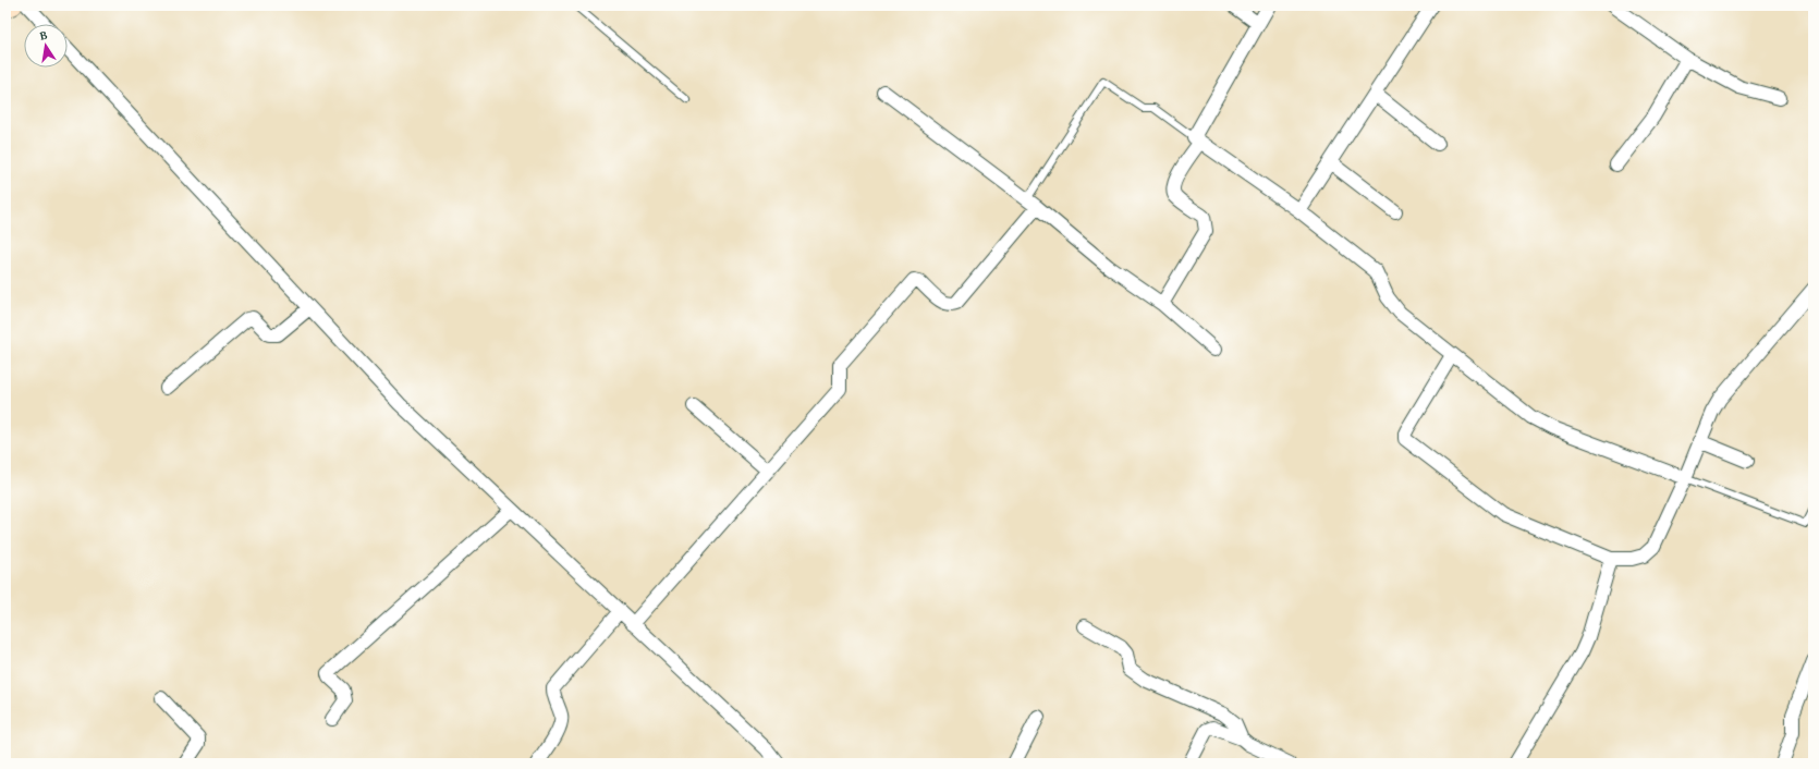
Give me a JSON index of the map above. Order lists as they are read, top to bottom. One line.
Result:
{"north":"top"}
